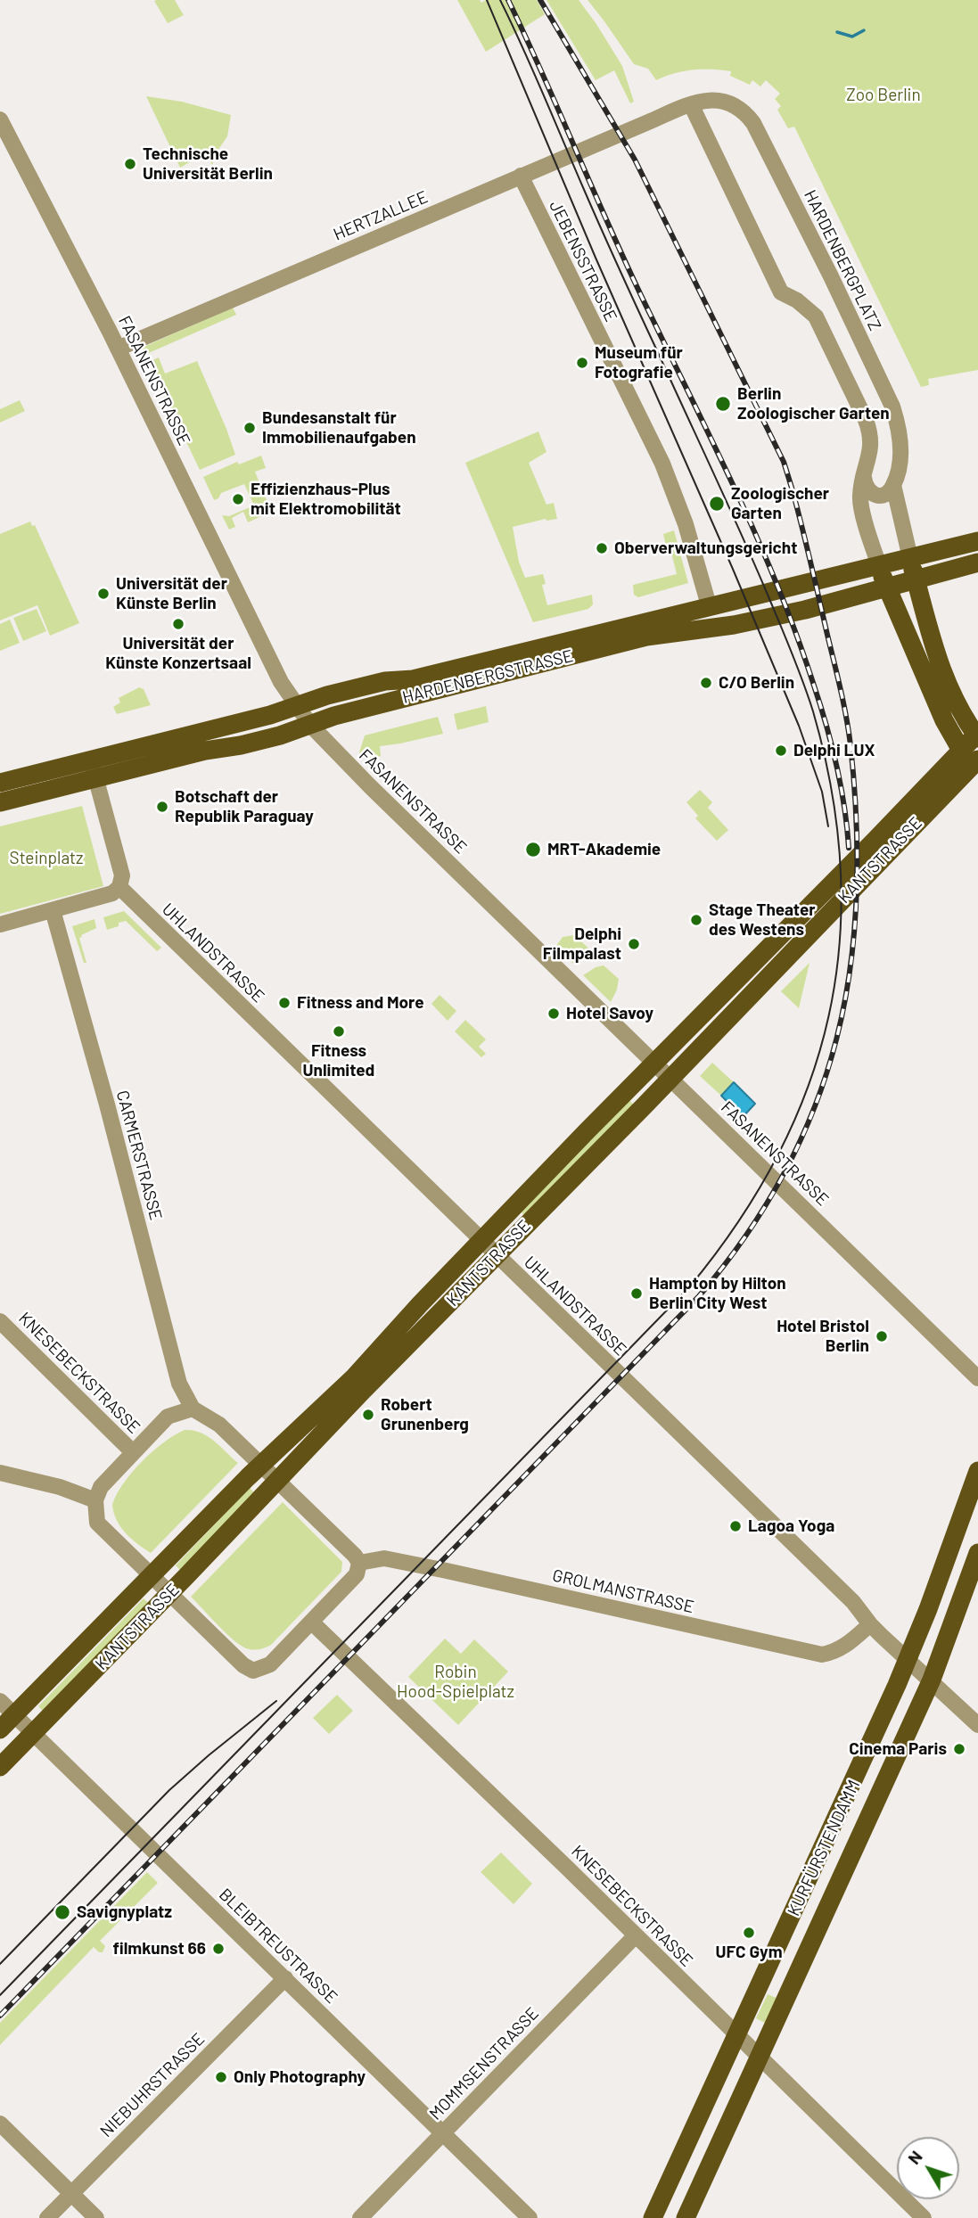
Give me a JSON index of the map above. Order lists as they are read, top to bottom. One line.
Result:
{"streets":{"main road":["HARDENBERGSTRASSE","KANTSTRASSE","KURFÜRSTENDAMM"],"street":["HERTZALLEE","HARDENBERGPLATZ","JEBENSSTRASSE","FASANENSTRASSE","UHLANDSTRASSE","CARMERSTRASSE","KNESEBECKSTRASSE","GROLMANSTRASSE","BLEIBTREUSTRASSE","MOMMSENSTRASSE","NIEBUHRSTRASSE"]},"crossings":[["HERTZALLEE","HARDENBERGPLATZ"],["HERTZALLEE","JEBENSSTRASSE"],["HERTZALLEE","FASANENSTRASSE"],["HARDENBERGPLATZ","HARDENBERGSTRASSE"],["JEBENSSTRASSE","HARDENBERGSTRASSE"],["FASANENSTRASSE","HARDENBERGSTRASSE"],["FASANENSTRASSE","KANTSTRASSE"],["KANTSTRASSE","UHLANDSTRASSE"],["KANTSTRASSE","BLEIBTREUSTRASSE"],["UHLANDSTRASSE","GROLMANSTRASSE"],["UHLANDSTRASSE","KURFÜRSTENDAMM"],["KNESEBECKSTRASSE","KURFÜRSTENDAMM"],["KNESEBECKSTRASSE","MOMMSENSTRASSE"],["BLEIBTREUSTRASSE","MOMMSENSTRASSE"],["BLEIBTREUSTRASSE","NIEBUHRSTRASSE"]],"parks":["Zoo Berlin","Steinplatz","Robin Hood-Spielplatz"],"places":["Technische Universität Berlin","Museum für Fotografie","Berlin Zoologischer Garten","Bundesanstalt für Immobilienaufgaben","Effizienzhaus-Plus mit Elektromobilität","Zoologischer Garten","Oberverwaltungsgericht","Universität der Künste Berlin","Universität der Künste Konzertsaal","C/O Berlin","Delphi LUX","Botschaft der Republik Paraguay","MRT-Akademie","Stage Theater des Westens","Delphi Filmpalast","Fitness and More","Hotel Savoy","Fitness Unlimited","Hampton by Hilton Berlin City West","Hotel Bristol Berlin","Robert Grunenberg","Lagoa Yoga","Cinema Paris","Savignyplatz","UFC Gym","filmkunst 66","Only Photography"],"north":"top left"}
